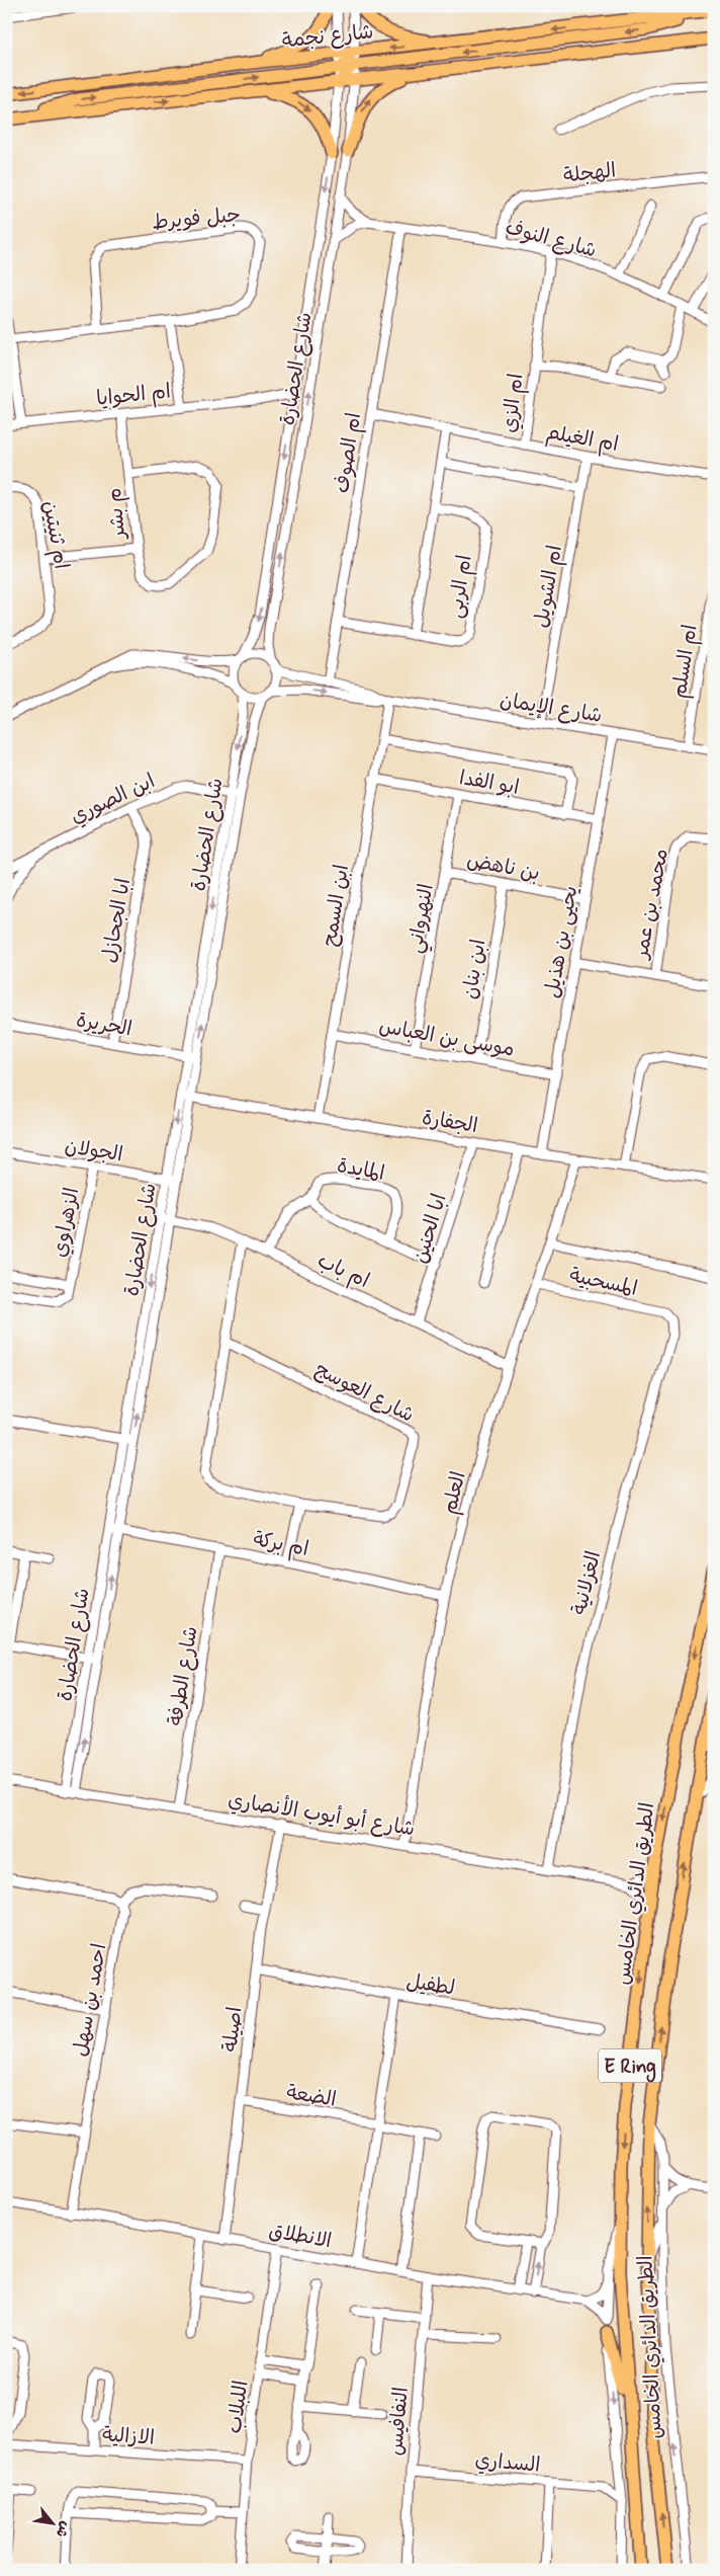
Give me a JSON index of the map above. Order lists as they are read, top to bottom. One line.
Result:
{"streets":{"main road":["شارع نجمة","الطريق الدائري الخامس","E Ring"],"street":["الهجلة","جبل فويرط","شارع النوف","شارع الحضارة","ام الحوايا","ام الزي","ام الغيلم","ام الصوف","م بشر","ام ثنيتين","ام الربى","ام الشويل","ام السلم","شارع الإيمان","ابو الفدا","ابن الصوري","بن ناهض","محمد بن عمر","ابن السمح","النهرواني","ابا الجحازل","يحيى بن هذيل","ابن بنان","الحريرة","موسى بن العباس","الجفارة","الجولان","المايدة","الزهراوي","ابا الحنين","ام باب","المسحبية","شارع العوسج","العلم","ام بركة","الغزلانية","شارع الطرفة","شارع أبو أيوب الأنصاري","لطفيل","احمد بن سهل","اصيلة","الضعة","الانطلاق","اللبلاب","النفافيس","الازالية","السداري"]},"crossings":[["شارع نجمة","شارع الحضارة"],["الهجلة","شارع النوف"],["شارع النوف","شارع الحضارة"],["شارع النوف","ام الزي"],["شارع النوف","ام الصوف"],["شارع الحضارة","ام الحوايا"],["شارع الحضارة","شارع الإيمان"],["شارع الحضارة","ابن الصوري"],["شارع الحضارة","الحريرة"],["شارع الحضارة","الجفارة"],["شارع الحضارة","الجولان"],["شارع الحضارة","ام باب"],["شارع الحضارة","ام بركة"],["شارع الحضارة","شارع أبو أيوب الأنصاري"],["ام الحوايا","م بشر"],["ام الزي","ام الغيلم"],["ام الغيلم","ام الصوف"],["ام الغيلم","ام الشويل"],["ام الصوف","ام الربى"],["ام الصوف","شارع الإيمان"],["م بشر","ام ثنيتين"],["ام الشويل","شارع الإيمان"],["ام السلم","شارع الإيمان"],["شارع الإيمان","ابن السمح"],["شارع الإيمان","يحيى بن هذيل"],["ابو الفدا","ابن السمح"],["ابو الفدا","النهرواني"],["ابو الفدا","يحيى بن هذيل"],["ابن الصوري","ابا الجحازل"],["بن ناهض","النهرواني"],["بن ناهض","يحيى بن هذيل"],["بن ناهض","ابن بنان"],["ابن السمح","موسى بن العباس"],["ابن السمح","الجفارة"],["النهرواني","موسى بن العباس"],["ابا الجحازل","الحريرة"],["يحيى بن هذيل","موسى بن العباس"],["يحيى بن هذيل","الجفارة"],["ابن بنان","موسى بن العباس"],["الجفارة","ابا الحنين"],["الجفارة","العلم"],["الجولان","الزهراوي"],["المايدة","ام باب"],["ابا الحنين","ام باب"],["ام باب","شارع العوسج"],["ام باب","العلم"],["المسحبية","العلم"],["المسحبية","الغزلانية"],["العلم","ام بركة"],["العلم","شارع أبو أيوب الأنصاري"],["ام بركة","شارع الطرفة"],["الغزلانية","شارع أبو أيوب الأنصاري"],["شارع الطرفة","شارع أبو أيوب الأنصاري"],["شارع أبو أيوب الأنصاري","اصيلة"],["لطفيل","اصيلة"],["احمد بن سهل","الانطلاق"],["اصيلة","الضعة"],["اصيلة","الانطلاق"],["الانطلاق","اللبلاب"],["الانطلاق","النفافيس"],["اللبلاب","الازالية"],["النفافيس","السداري"]],"north":"bottom right"}
